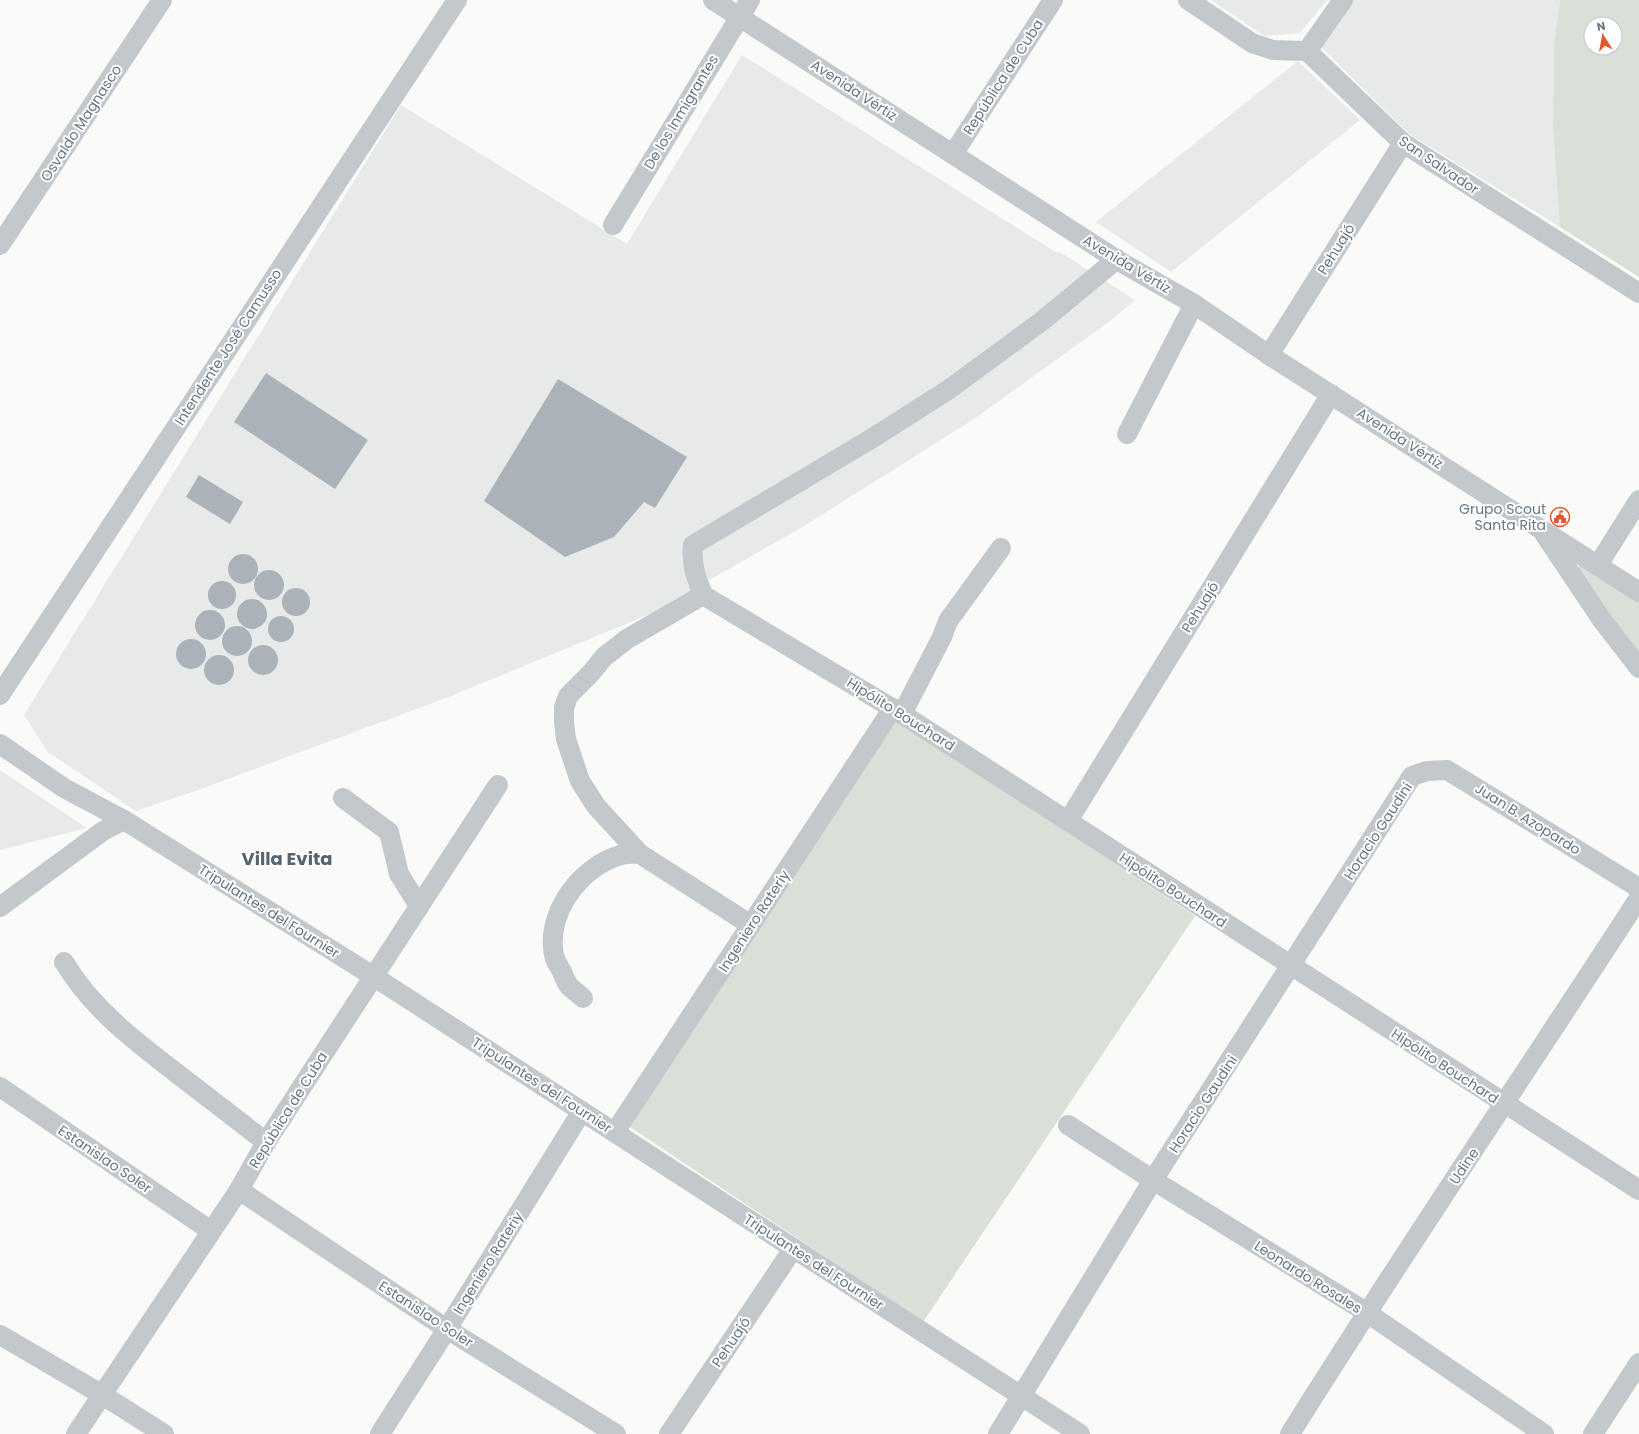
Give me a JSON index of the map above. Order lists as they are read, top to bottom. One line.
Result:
{"streets":{"street":["República de Cuba","Avenida Vértiz","De los Inmigrantes","Osvaldo Magnasco","San Salvador","Pehuajó","Intendente José Camusso","Hipólito Bouchard","Juan B. Azopardo","Horacio Gaudini","Tripulantes del Fournier","Ingeniero Rateriy","Estanislao Soler","Udine","Leonardo Rosales"]},"crossings":[["República de Cuba","Avenida Vértiz"],["República de Cuba","Tripulantes del Fournier"],["República de Cuba","Estanislao Soler"],["Avenida Vértiz","De los Inmigrantes"],["Avenida Vértiz","Pehuajó"],["San Salvador","Pehuajó"],["Pehuajó","Hipólito Bouchard"],["Pehuajó","Tripulantes del Fournier"],["Hipólito Bouchard","Horacio Gaudini"],["Hipólito Bouchard","Ingeniero Rateriy"],["Hipólito Bouchard","Udine"],["Juan B. Azopardo","Horacio Gaudini"],["Horacio Gaudini","Tripulantes del Fournier"],["Horacio Gaudini","Leonardo Rosales"],["Tripulantes del Fournier","Ingeniero Rateriy"],["Ingeniero Rateriy","Estanislao Soler"],["Udine","Leonardo Rosales"]],"districts":["Villa Evita"],"places":{"public building":["Grupo Scout Santa Rita"]},"north":"top"}
